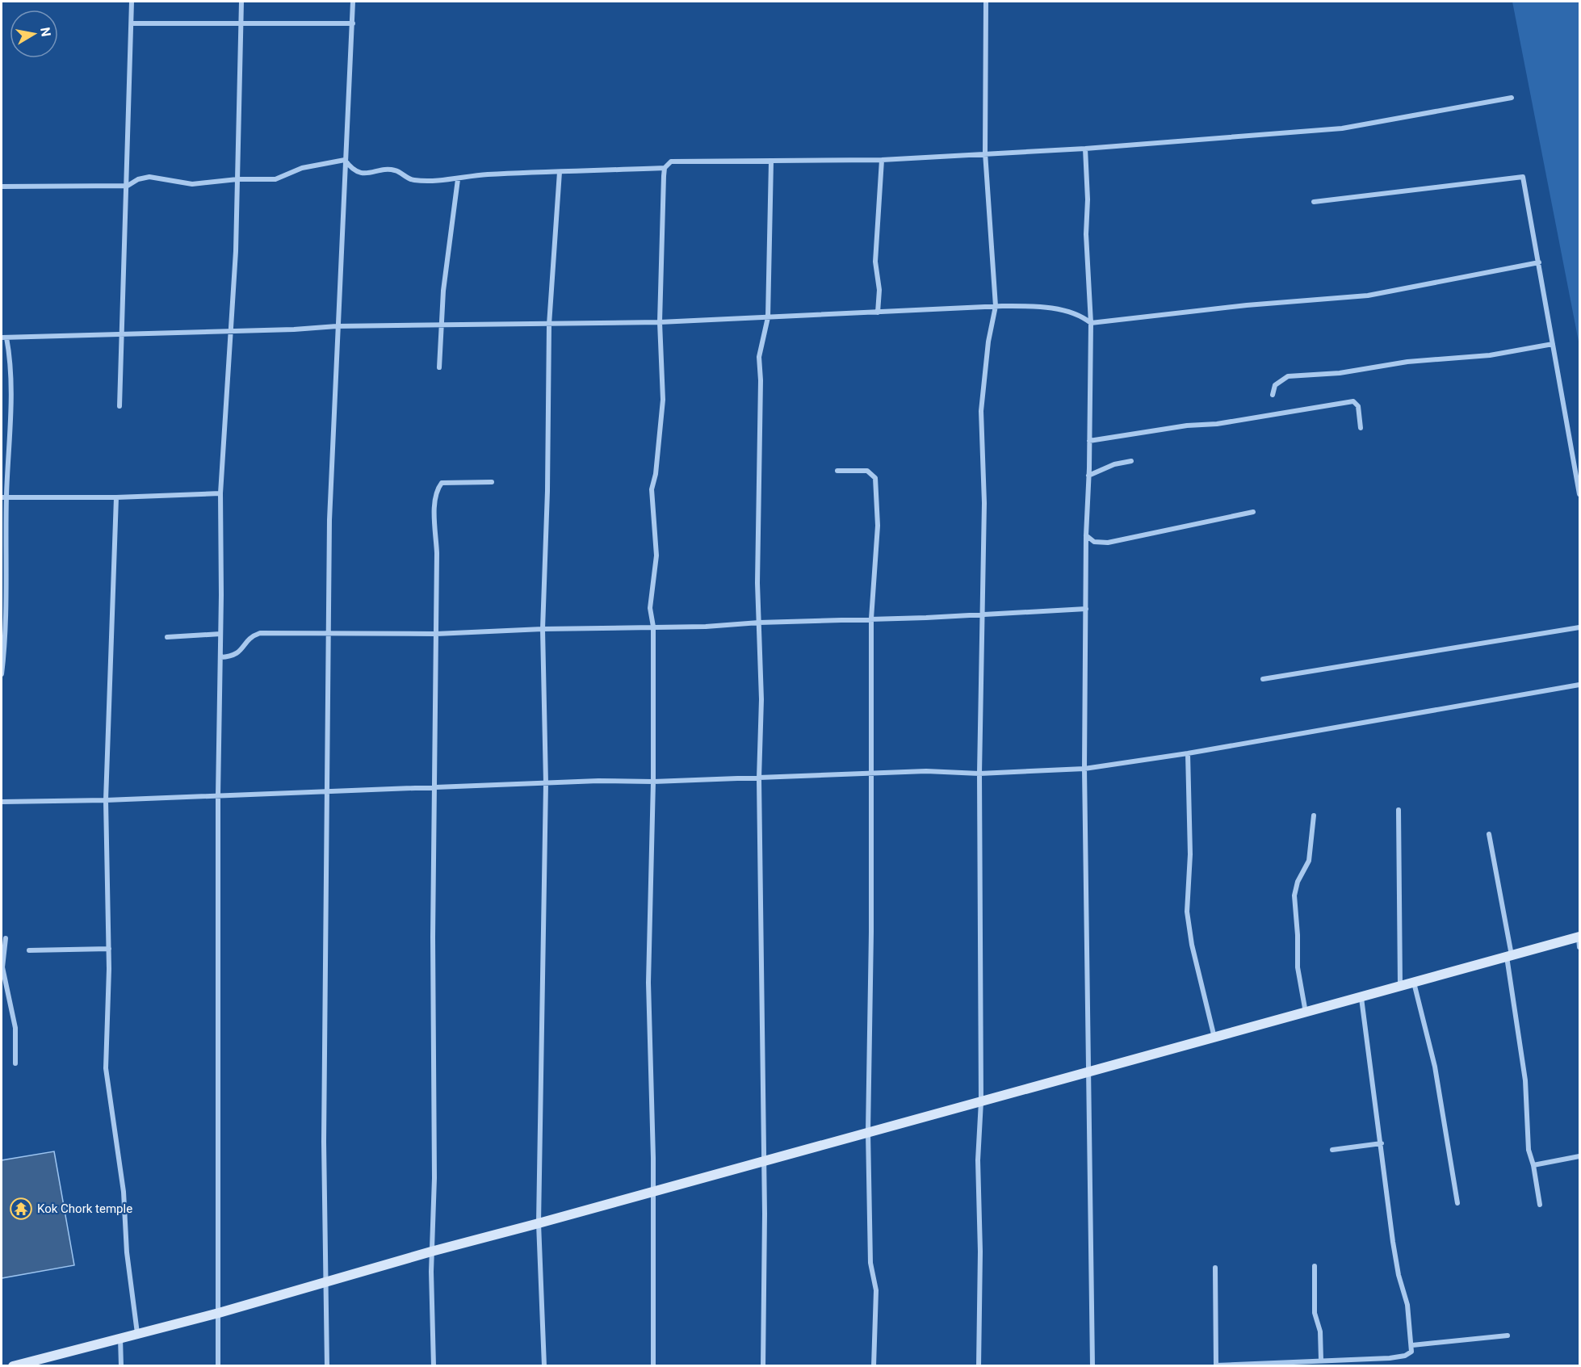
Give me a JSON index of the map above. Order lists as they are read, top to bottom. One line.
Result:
{"places":{"temple":["Kok Chork temple"]},"north":"right"}
